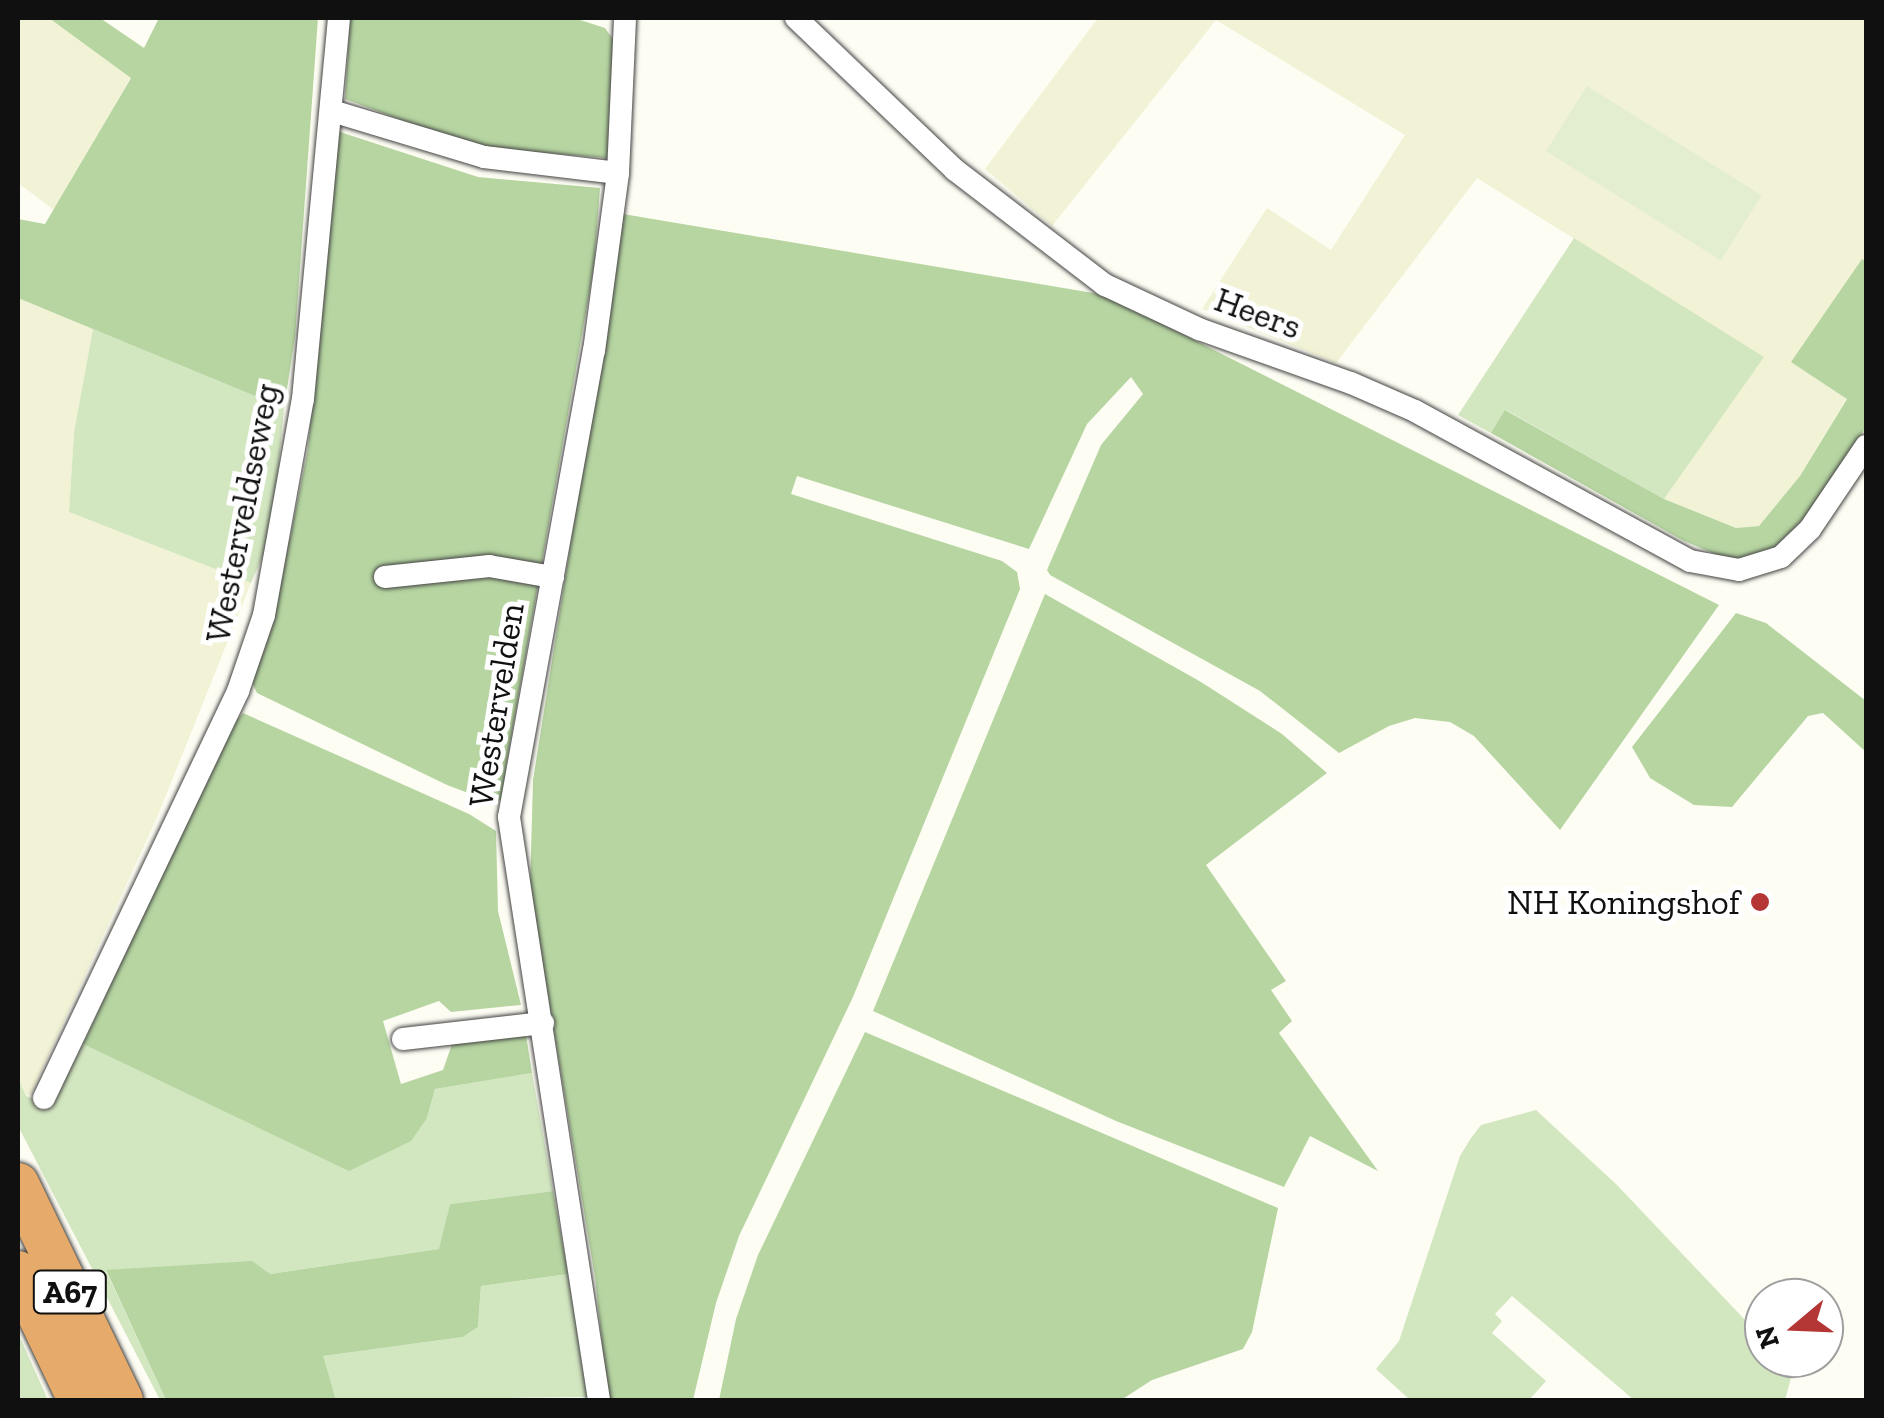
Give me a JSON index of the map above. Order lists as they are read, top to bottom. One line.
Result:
{"streets":{"highway":["A67"],"street":["Heers","Westerveldseweg","Westervelden"]},"places":["NH Koningshof"],"north":"left"}
